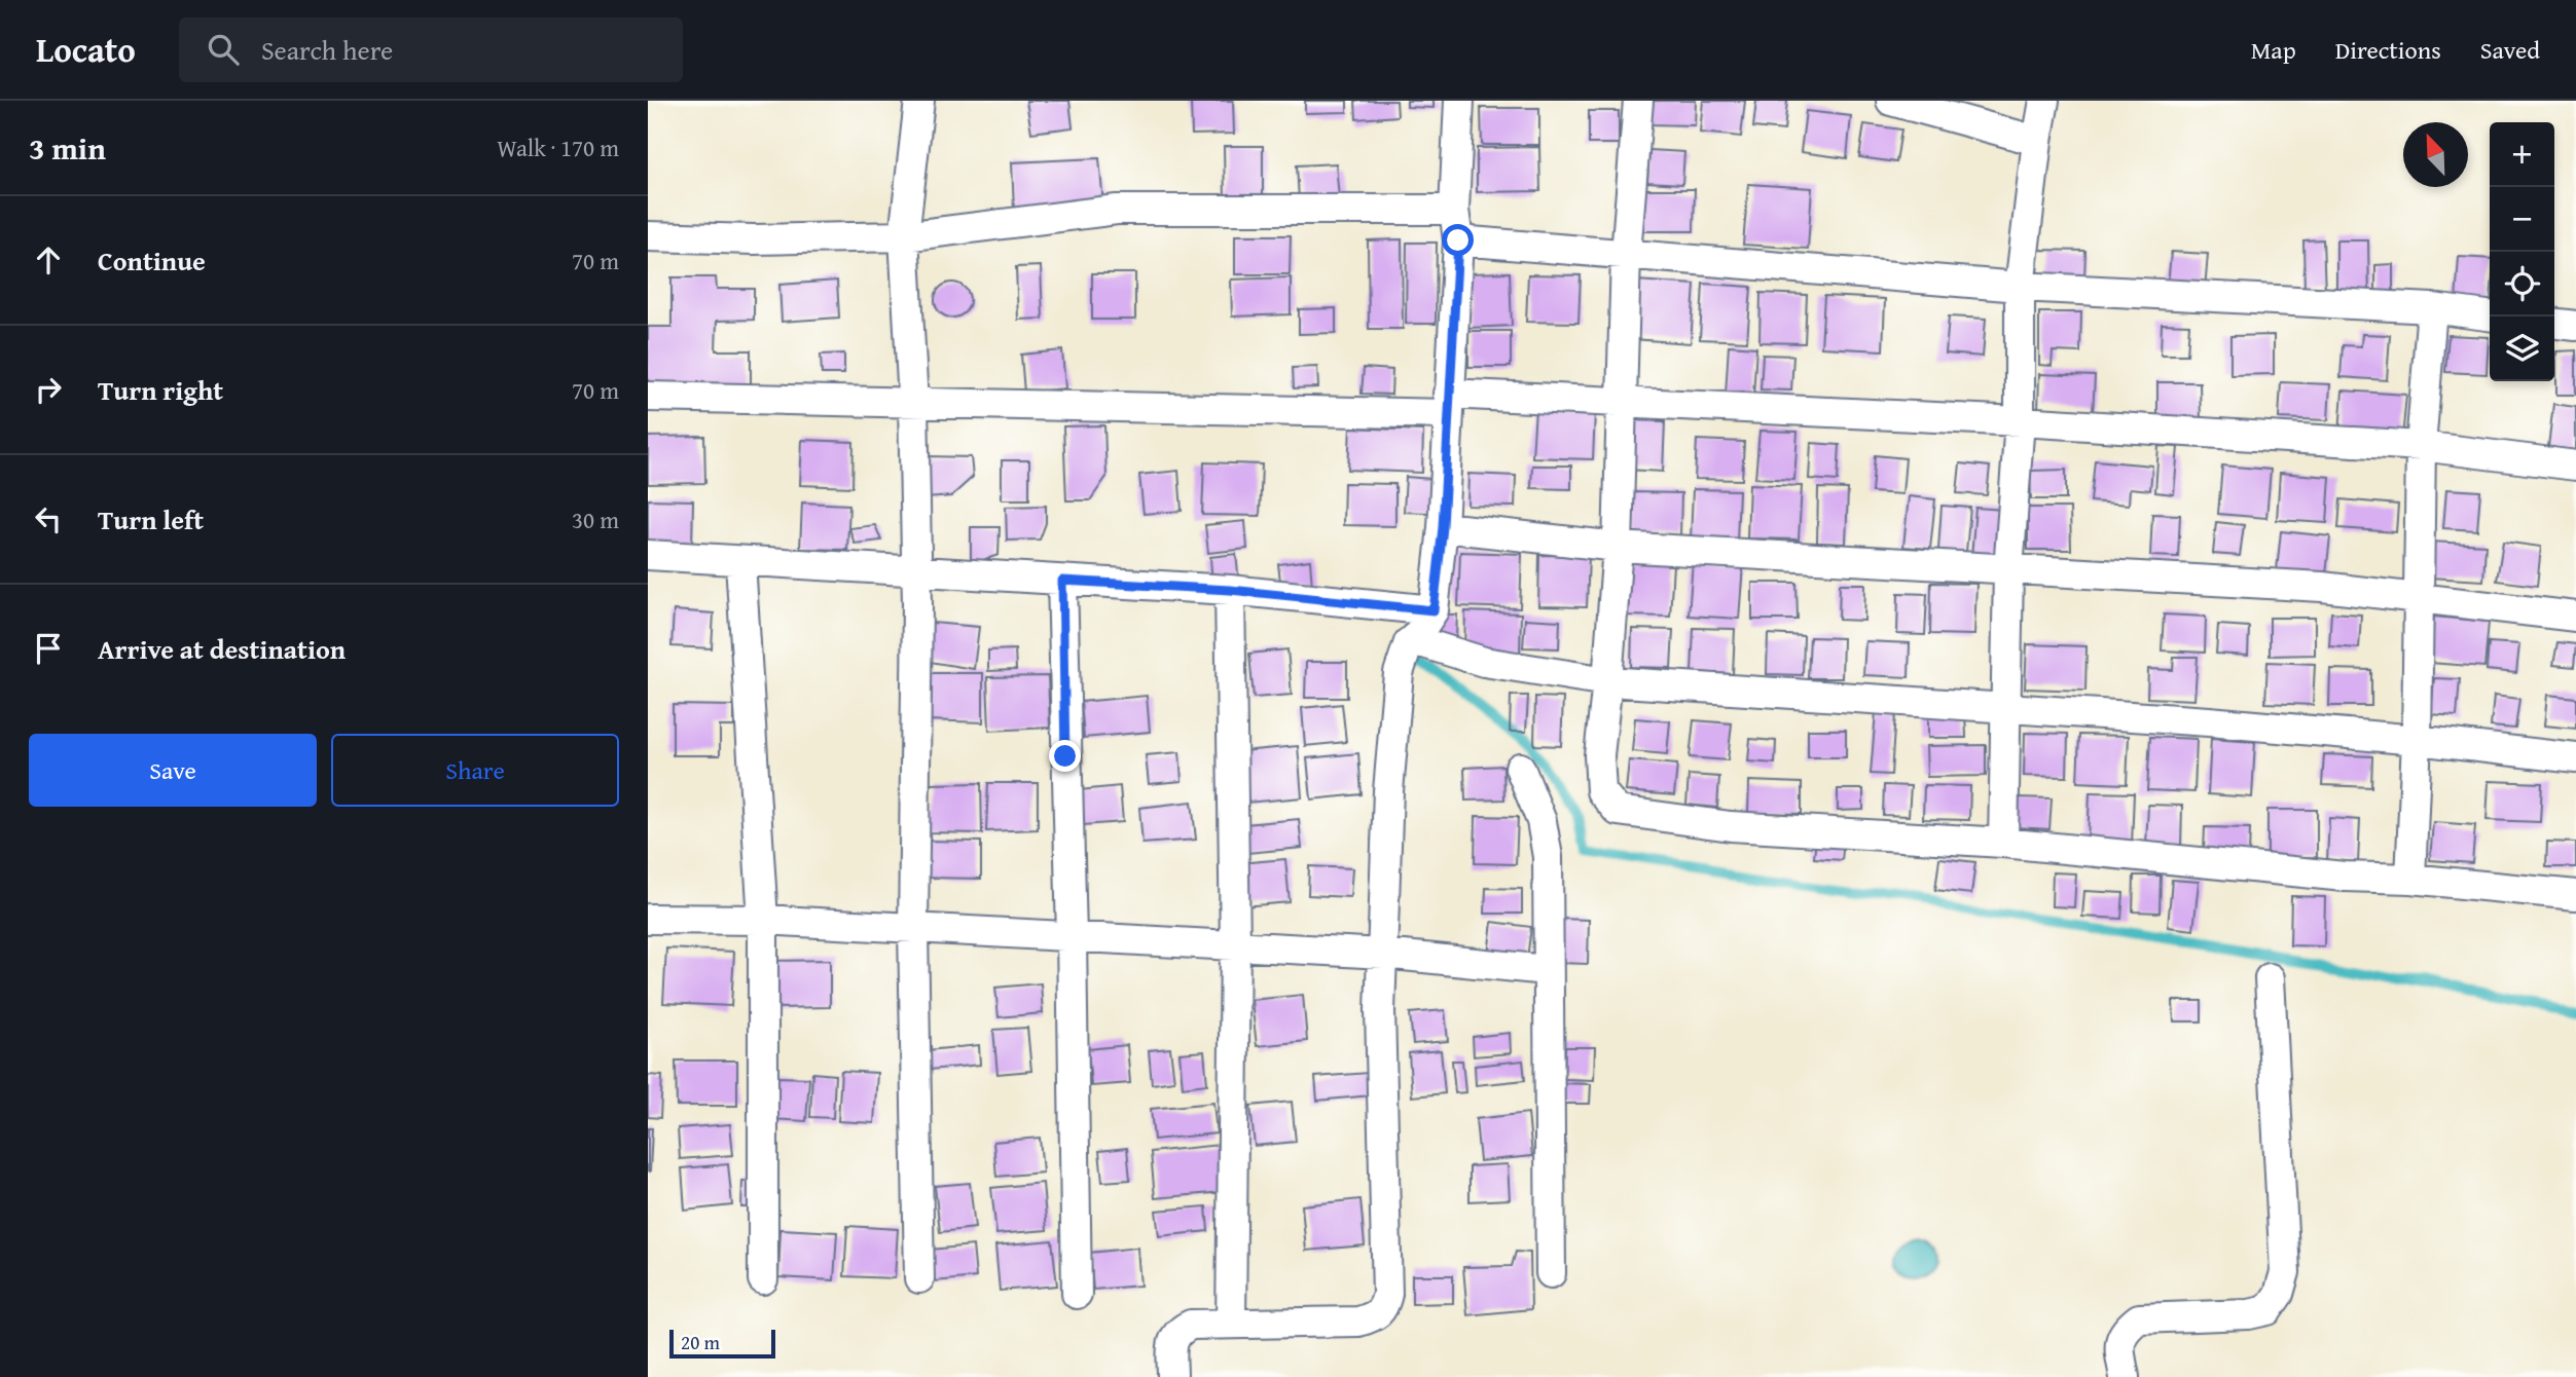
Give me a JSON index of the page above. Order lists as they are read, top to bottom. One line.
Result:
{"scale_bar":"20 m","north":"top left","page":{"header":"Locato","search":"Search here","nav":["Map","Directions","Saved"],"heading":["3 min","Walk · 170 m"],"map_buttons":["+","−"],"list":[["Continue","70 m"],["Turn right","70 m"],["Turn left","30 m"],"Arrive at destination"],"buttons":["Save","Share"],"scale":"20 m"}}
